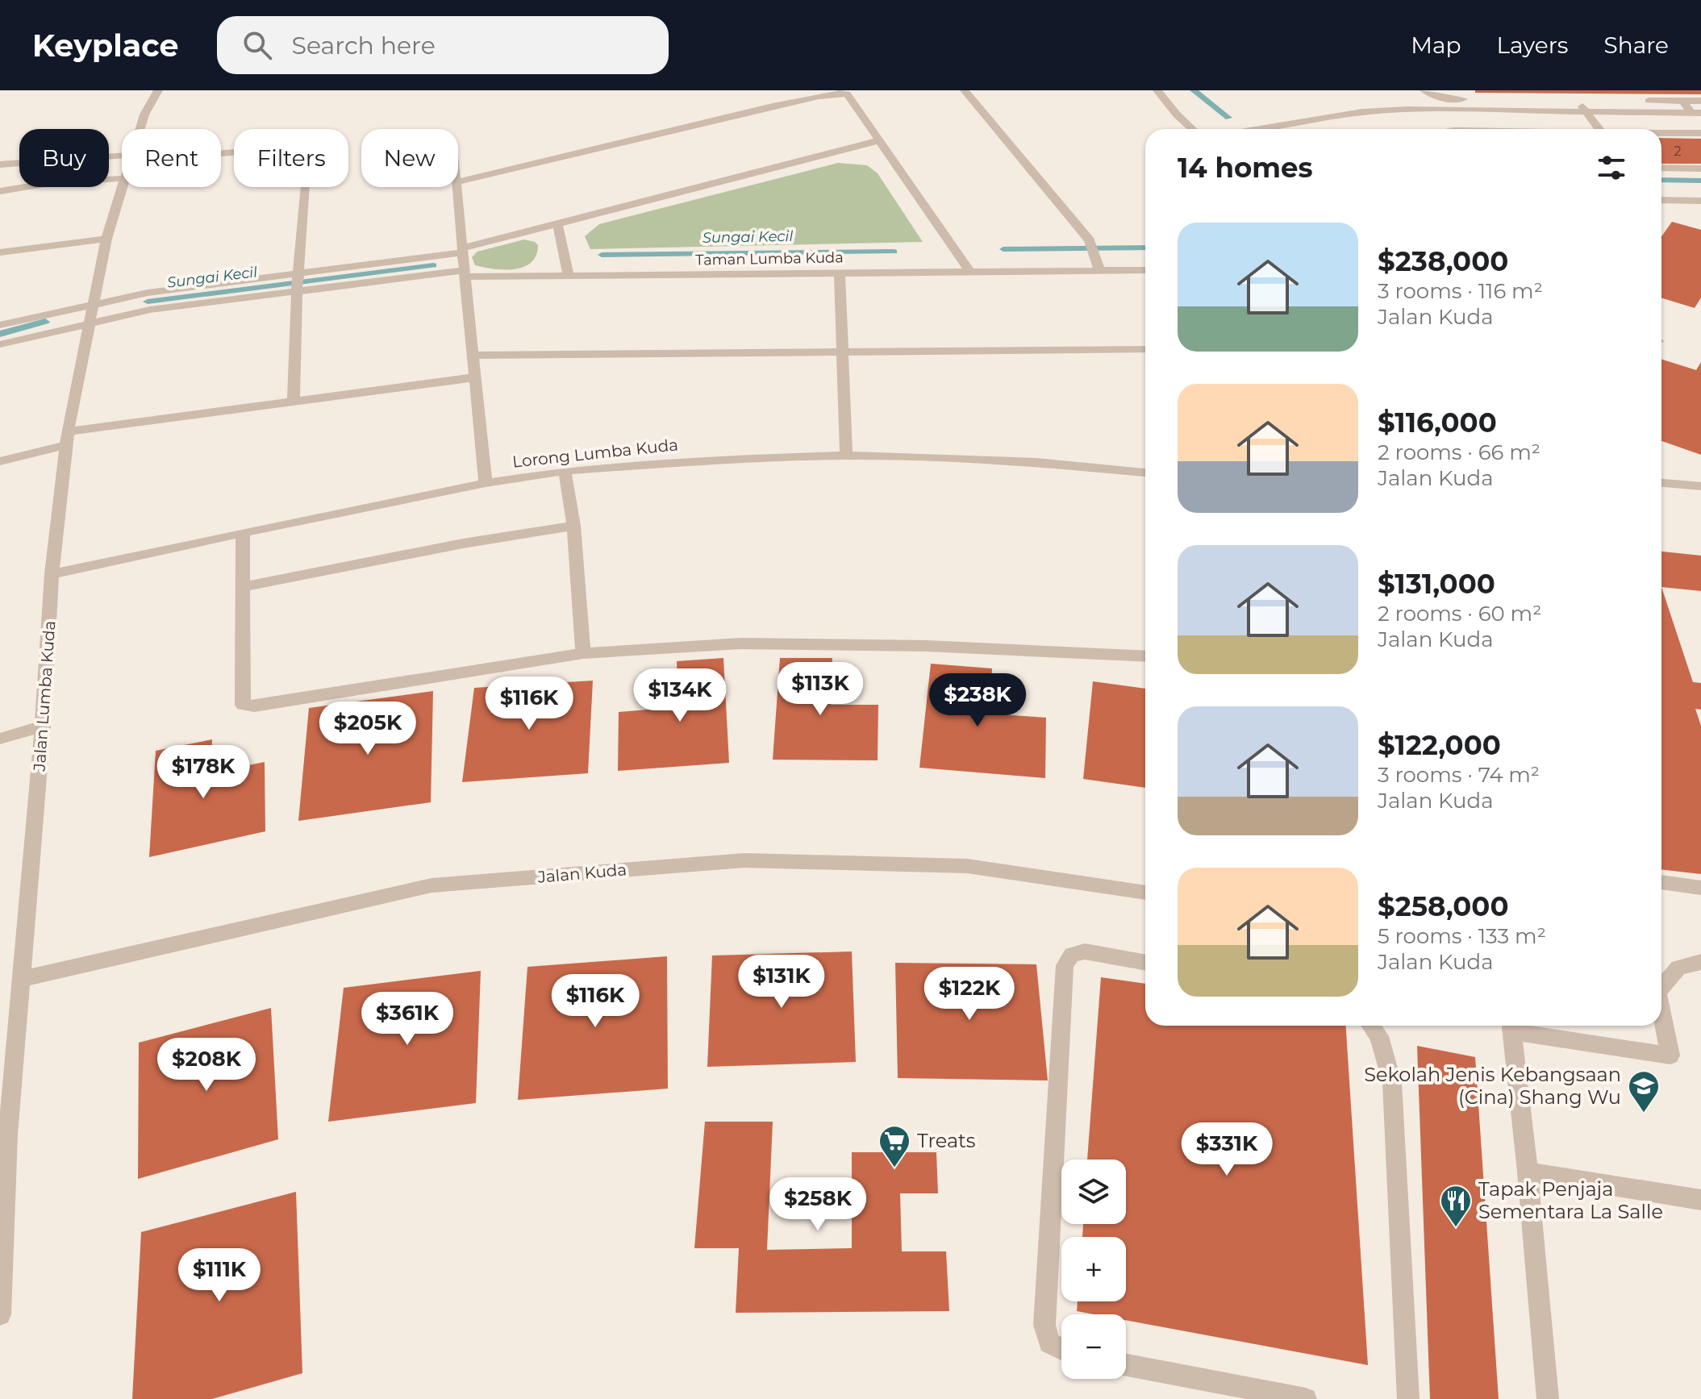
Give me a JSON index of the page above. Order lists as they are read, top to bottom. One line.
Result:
{"streets":{"street":["Taman Lumba Kuda","Lorong Lumba Kuda","Jalan Lumba Kuda","Jalan Kuda"]},"crossings":[["Taman Lumba Kuda","Jalan Lumba Kuda"],["Lorong Lumba Kuda","Jalan Lumba Kuda"],["Jalan Lumba Kuda","Jalan Kuda"]],"water":["Sungai Kecil"],"places":{"school or university":["Sekolah Jenis Kebangsaan (Cina) Shang Wu"],"supermarket":["Treats"],"restaurant":["Tapak Penjaja Sementara La Salle"]},"house_numbers":["2"],"page":{"header":"Keyplace","search":"Search here","nav":["Map","Layers","Share"],"chip":["Buy","Rent","Filters","New"],"heading":"14 homes","list":[{"name":"$238,000","note":"3 rooms · 116 m² · Jalan Kuda"},{"name":"$116,000","note":"2 rooms · 66 m² · Jalan Kuda"},{"name":"$131,000","note":"2 rooms · 60 m² · Jalan Kuda"},{"name":"$122,000","note":"3 rooms · 74 m² · Jalan Kuda"},{"name":"$258,000","note":"5 rooms · 133 m² · Jalan Kuda"}],"price":["$113K","$134K","$238K","$116K","$205K","$178K","$131K","$122K","$116K","$361K","$208K","$331K","$258K","$111K"],"map_buttons":["+","−"]}}
